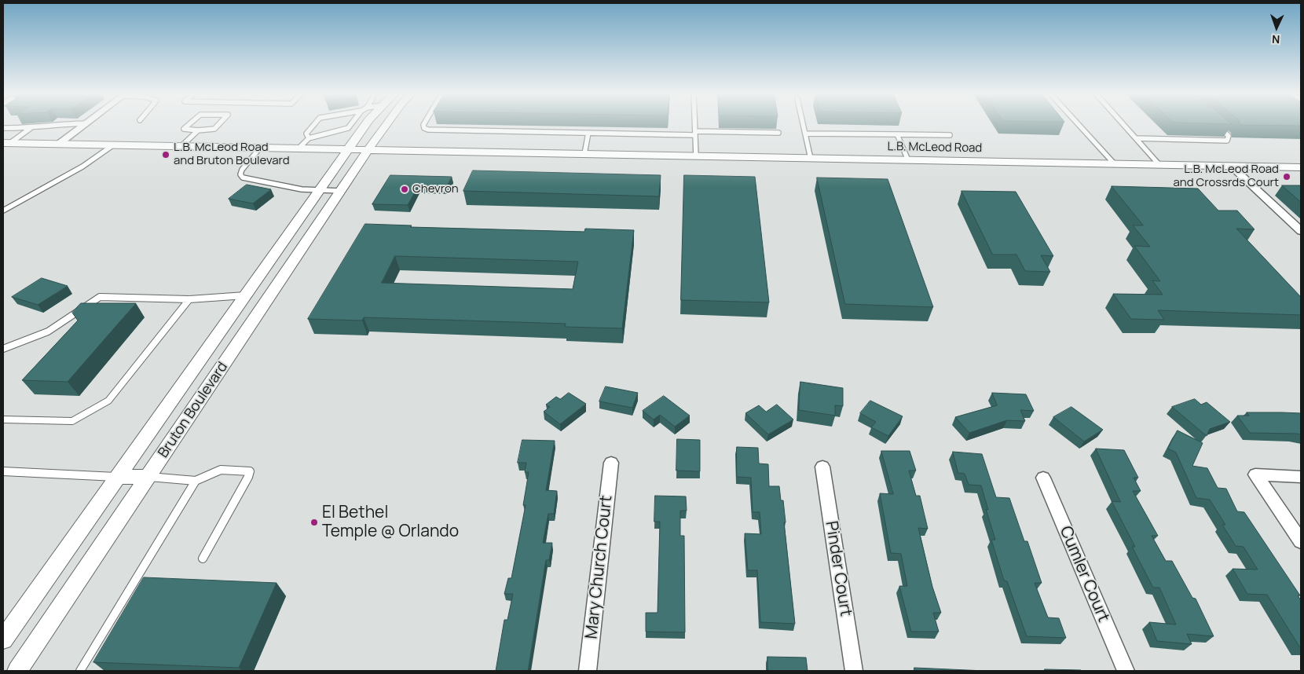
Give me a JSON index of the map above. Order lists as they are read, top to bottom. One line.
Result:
{"streets":{"street":["L.B. McLeod Road","Bruton Boulevard","Mary Church Court","Pinder Court","Cumler Court"]},"crossings":[["L.B. McLeod Road","Bruton Boulevard"]],"places":["L.B. McLeod Road and Bruton Boulevard","L.B. McLeod Road and Crossrds Court","Chevron","El Bethel Temple @ Orlando"],"north":"bottom"}
